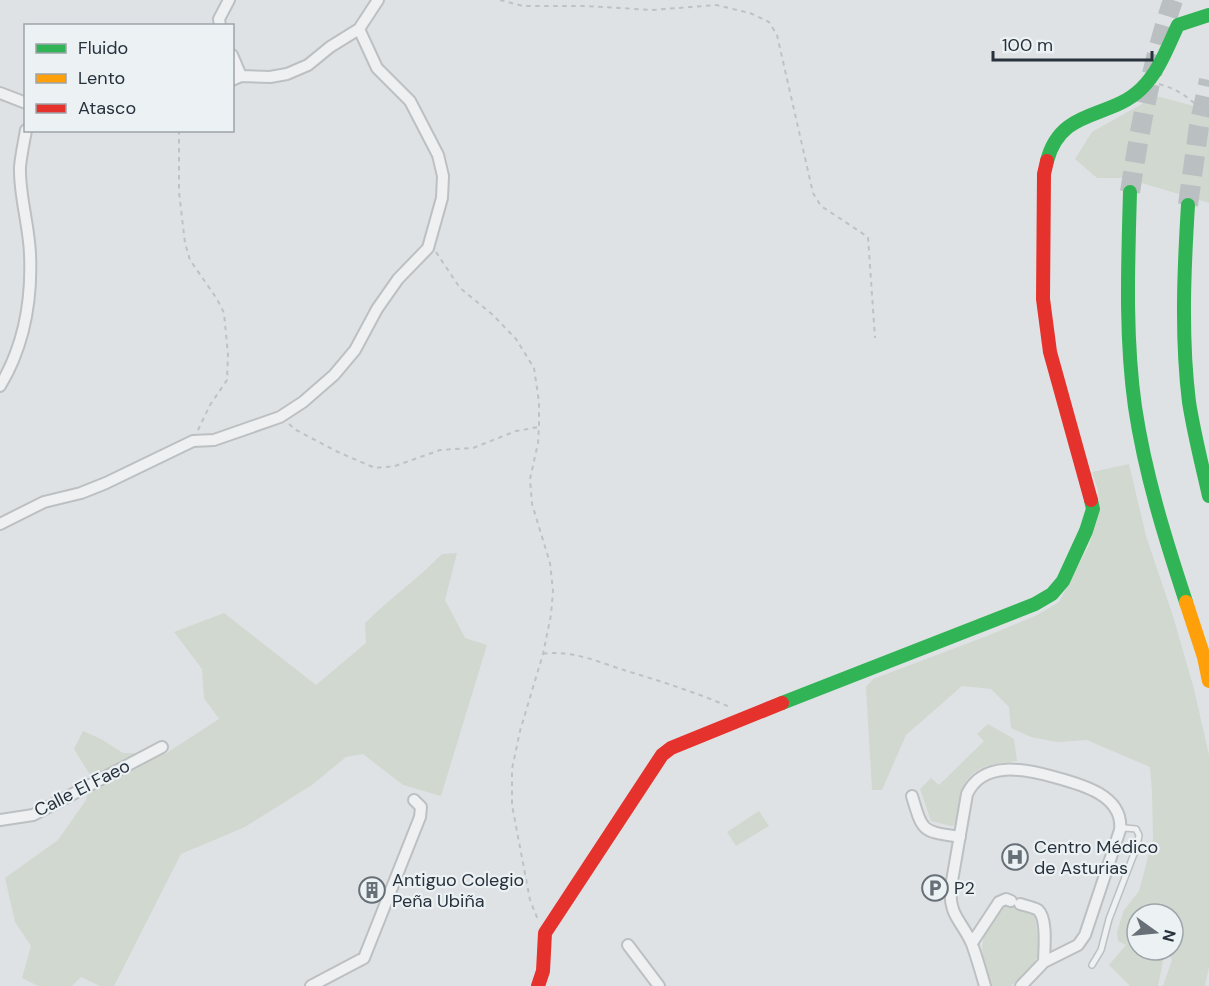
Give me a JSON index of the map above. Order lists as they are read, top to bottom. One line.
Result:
{"streets":{"street":["Calle El Faeo"]},"places":{"hospital":["Centro Médico de Asturias"],"parking":["P2"],"building":["Antiguo Colegio Peña Ubiña"]},"legend":["Fluido","Lento","Atasco"],"scale_bar":"100 m","north":"right"}
